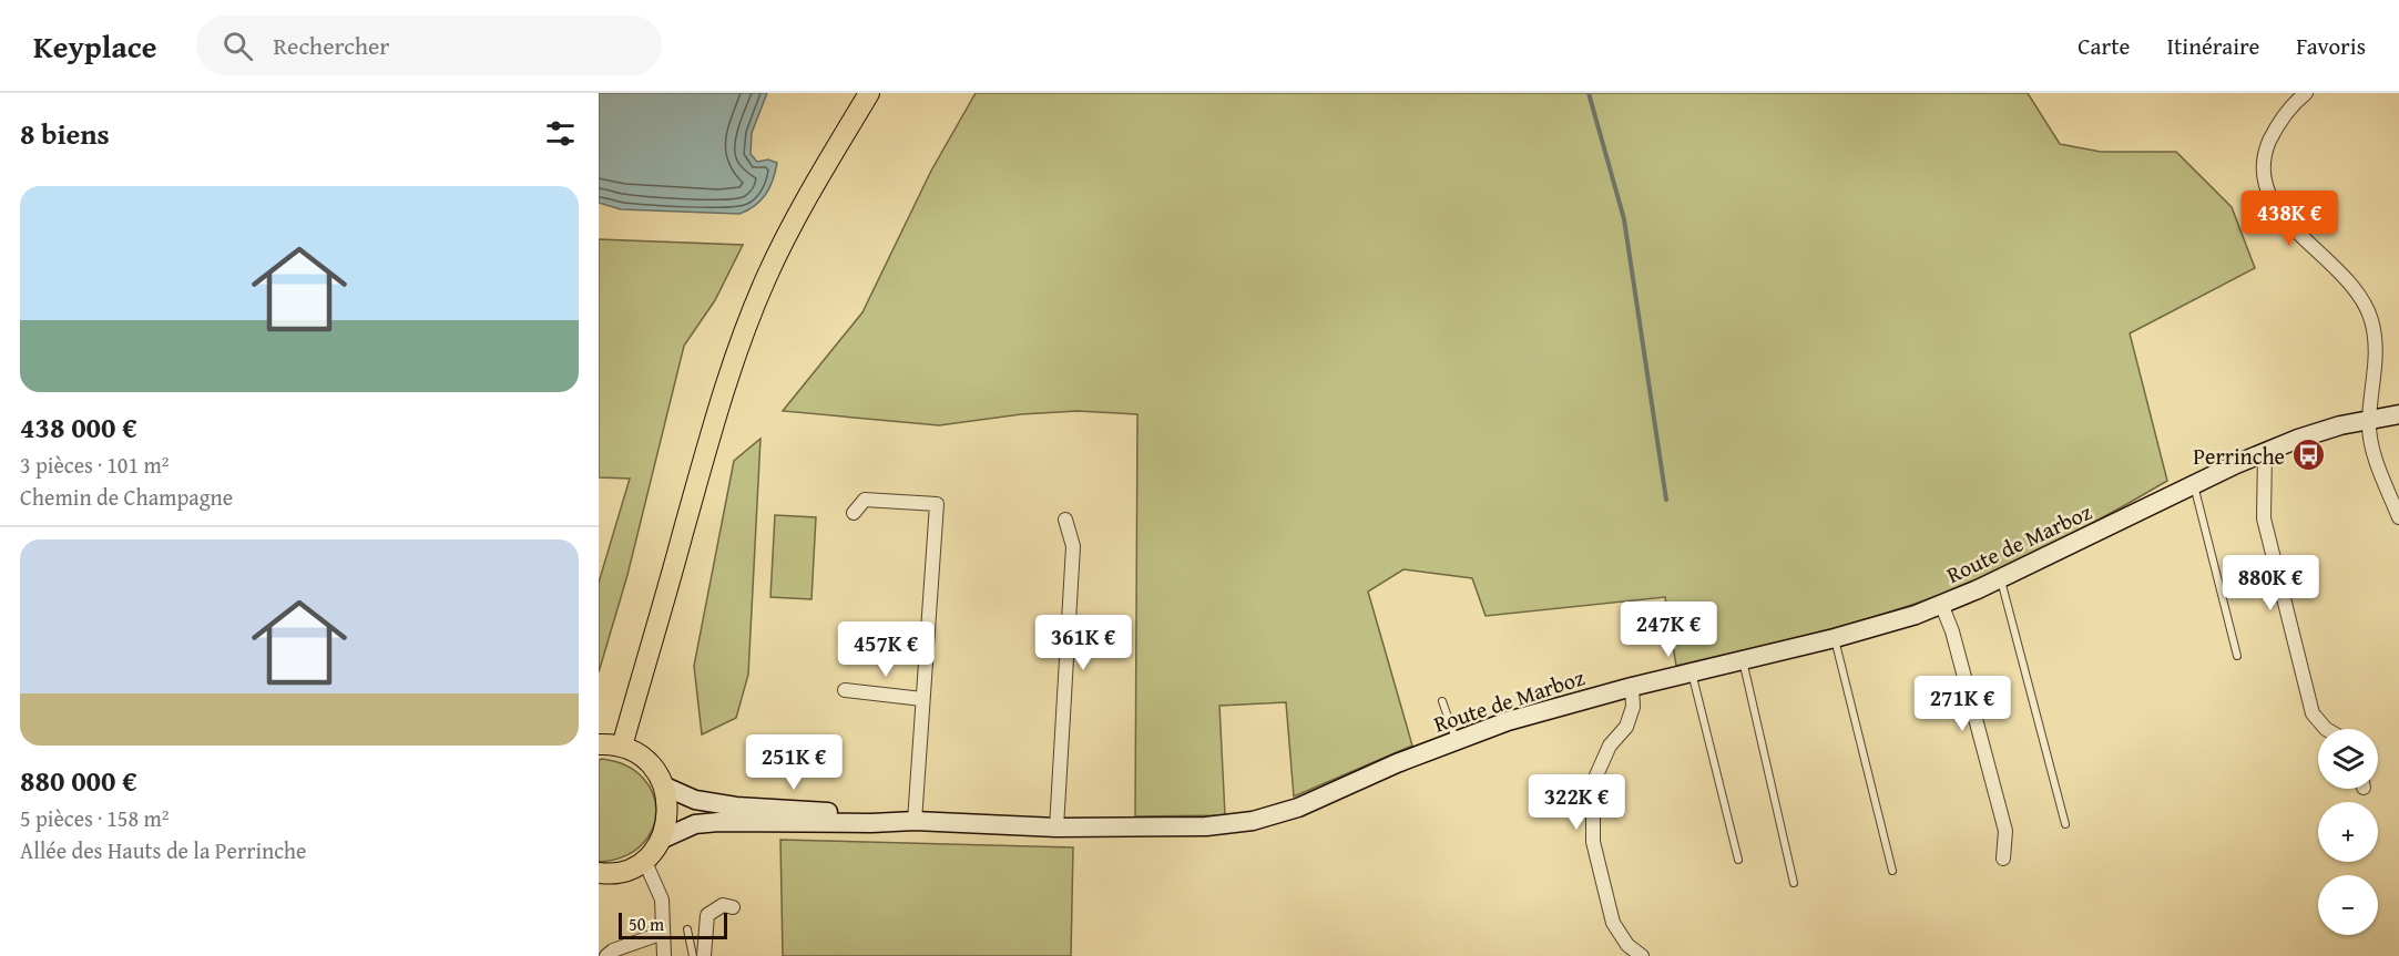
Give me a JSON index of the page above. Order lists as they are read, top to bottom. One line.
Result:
{"streets":{"main road":["Route de Marboz"]},"places":{"bus stop":["Perrinche"]},"scale_bar":"50 m","page":{"header":"Keyplace","search":"Rechercher","nav":["Carte","Itinéraire","Favoris"],"heading":"8 biens","list":[{"name":"438 000 €","note":"3 pièces · 101 m² · Chemin de Champagne"},{"name":"880 000 €","note":"5 pièces · 158 m² · Allée des Hauts de la Perrinche"}],"price":["438K €","880K €","247K €","361K €","457K €","271K €","251K €","322K €"],"map_buttons":["+","−"],"scale":"50 m"}}
